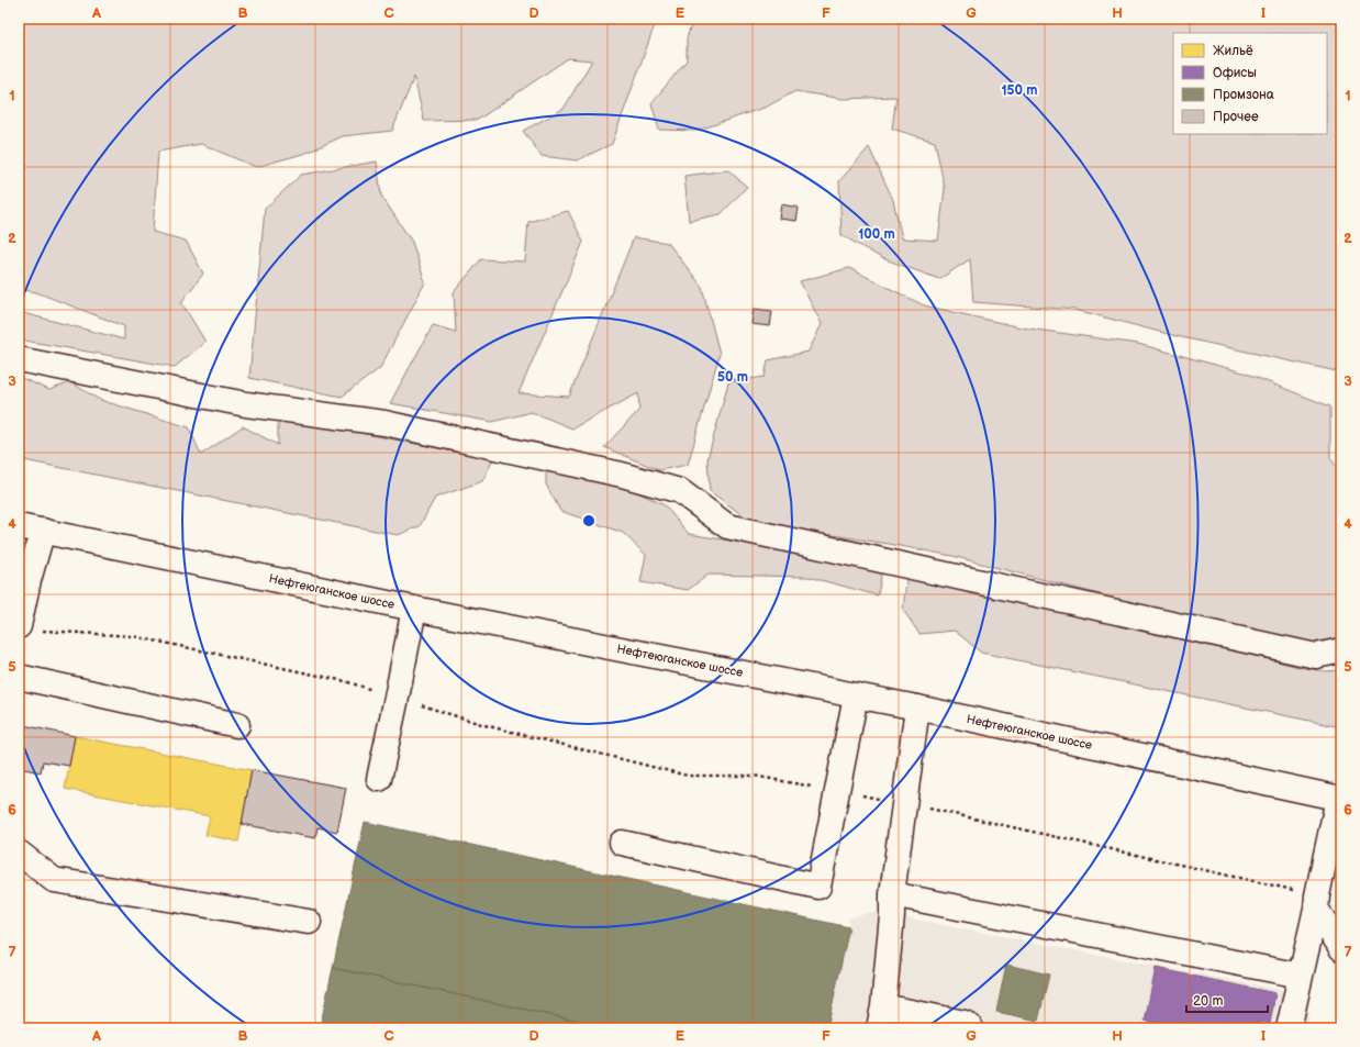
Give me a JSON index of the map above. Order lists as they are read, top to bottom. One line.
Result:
{"streets":{"main road":["Нефтеюганское шоссе"]},"legend":["Жильё","Офисы","Промзона","Прочее"],"scale_bar":"20 m","grid":{"columns":["A","B","C","D","E","F","G","H","I"],"rows":["1","2","3","4","5","6","7"]},"rings":["150 m","100 m","50 m"]}
